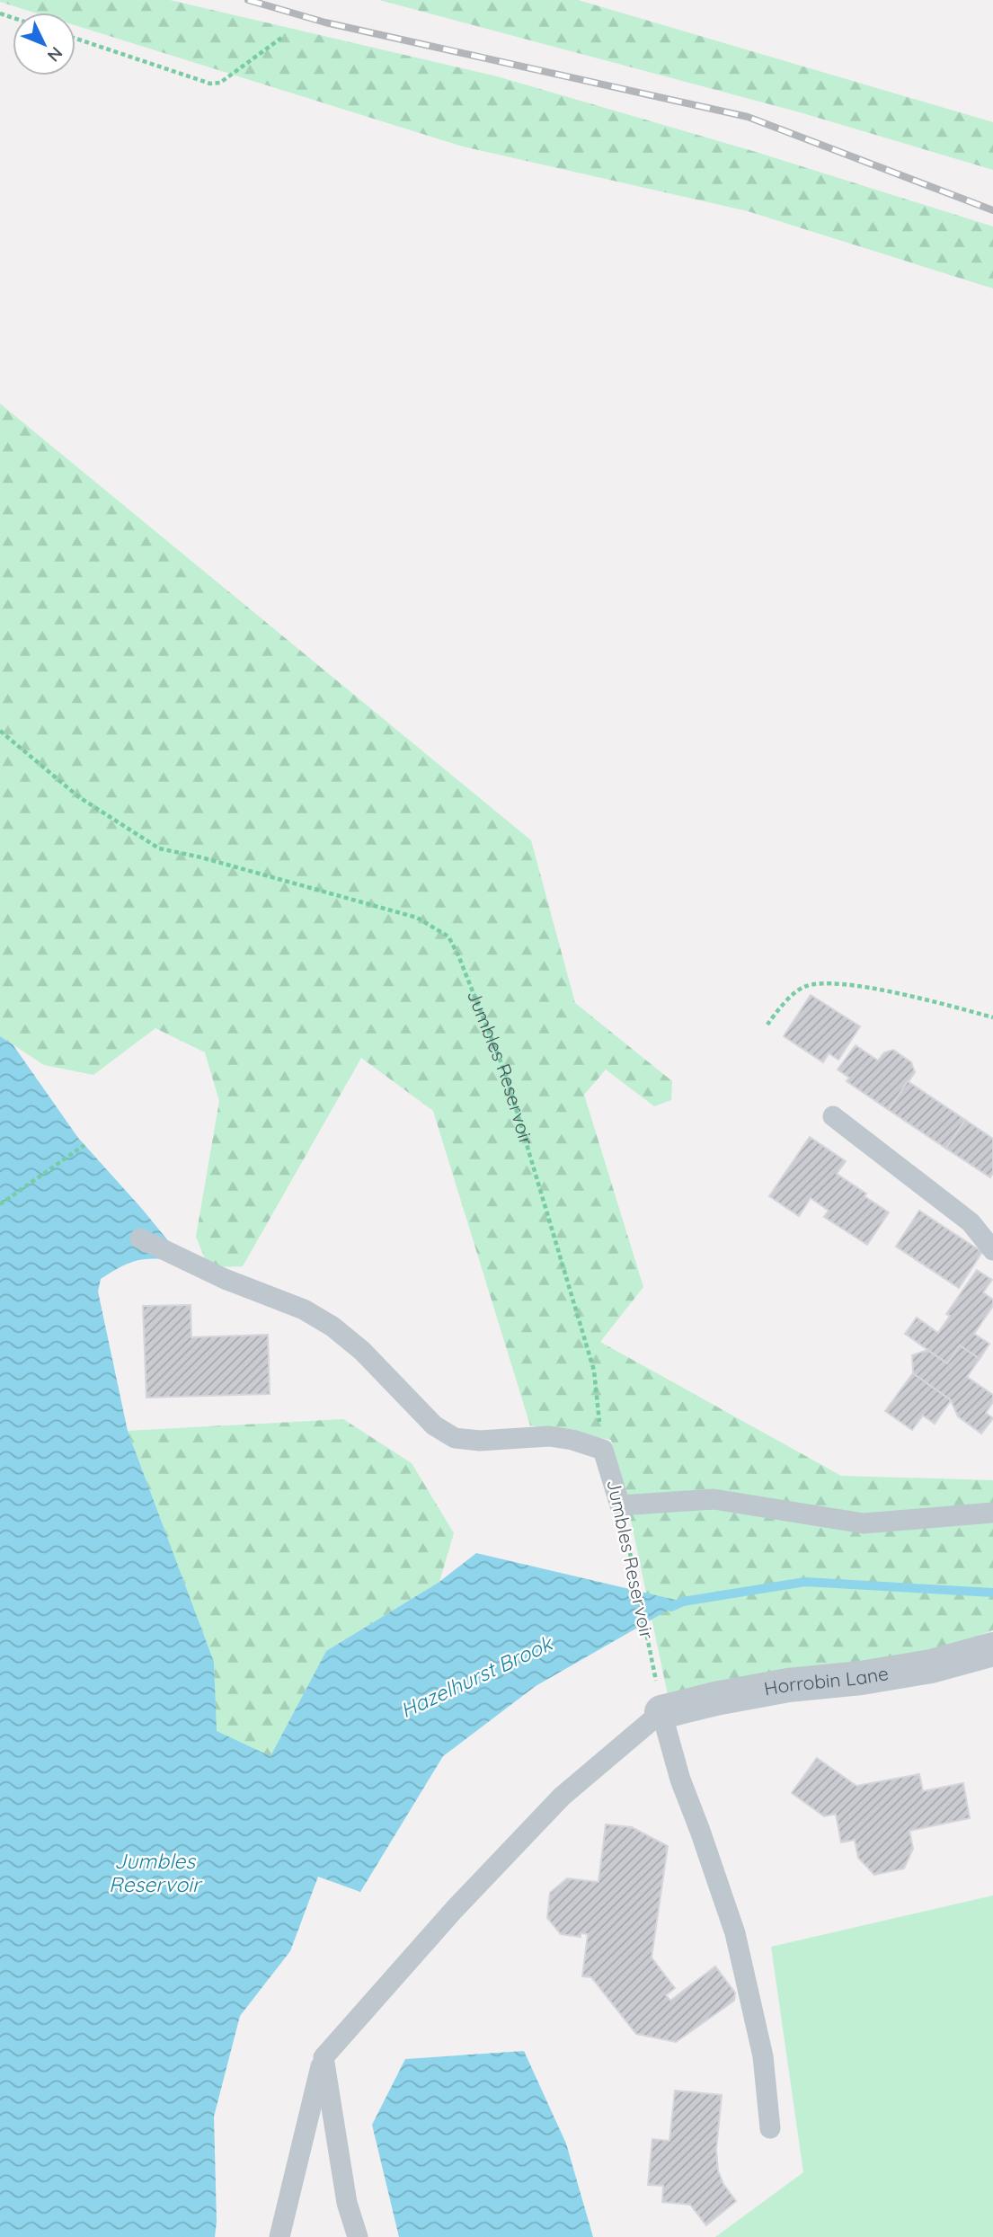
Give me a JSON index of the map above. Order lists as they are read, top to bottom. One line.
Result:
{"streets":{"street":["Horrobin Lane"],"lane":["Jumbles Reservoir"]},"crossings":[["Jumbles Reservoir","Horrobin Lane"]],"water":["Hazelhurst Brook","Jumbles Reservoir"],"north":"bottom right"}
